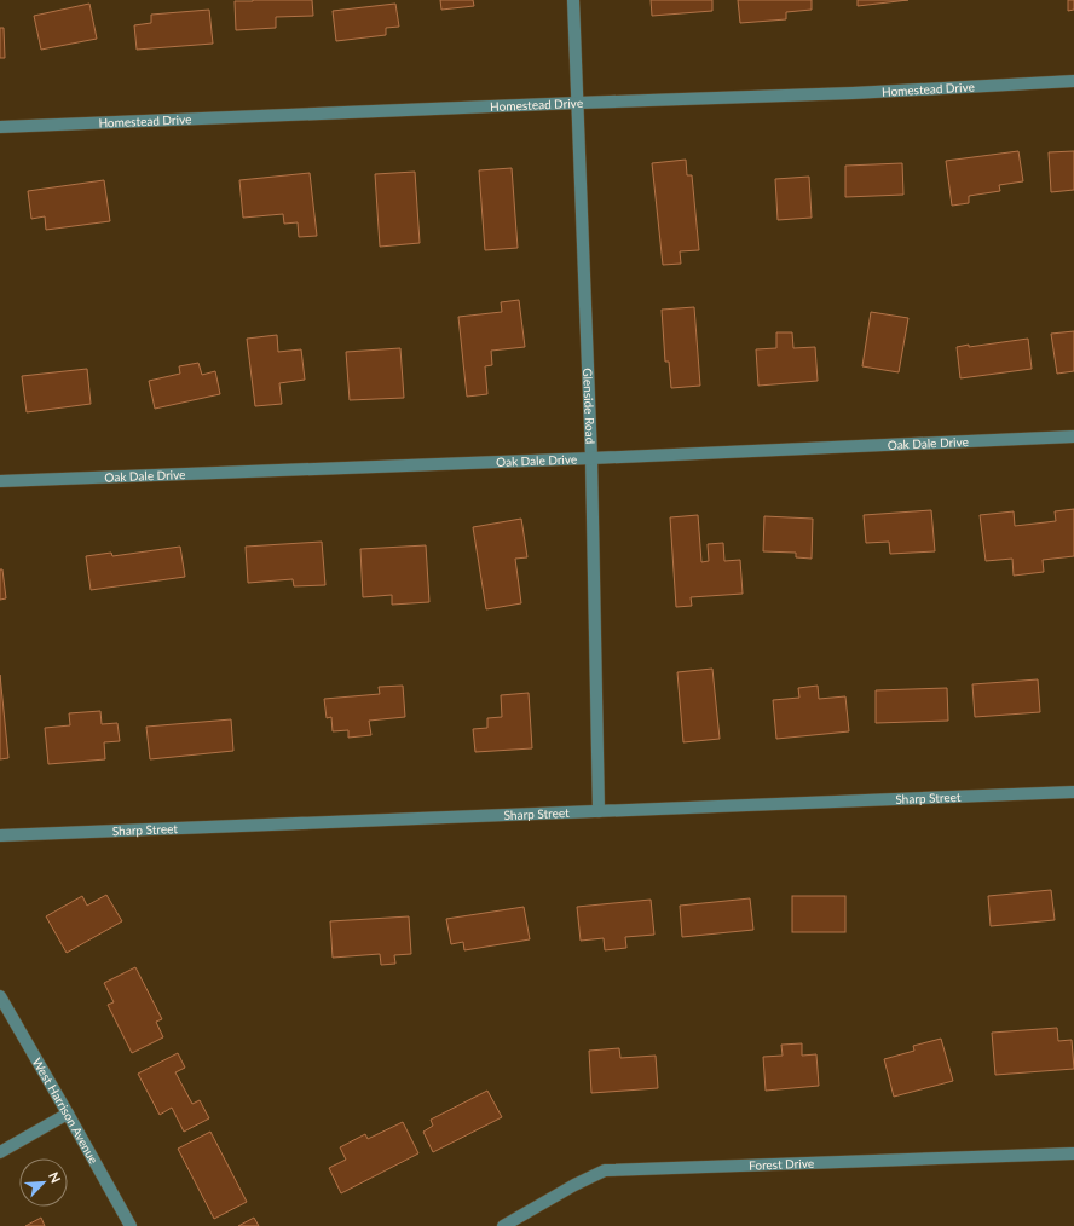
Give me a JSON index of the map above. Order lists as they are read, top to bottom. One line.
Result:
{"streets":{"street":["Homestead Drive","Glenside Road","Oak Dale Drive","Sharp Street","West Harrison Avenue","Forest Drive"]},"crossings":[["Homestead Drive","Glenside Road"],["Glenside Road","Oak Dale Drive"],["Glenside Road","Sharp Street"]],"north":"top right"}
